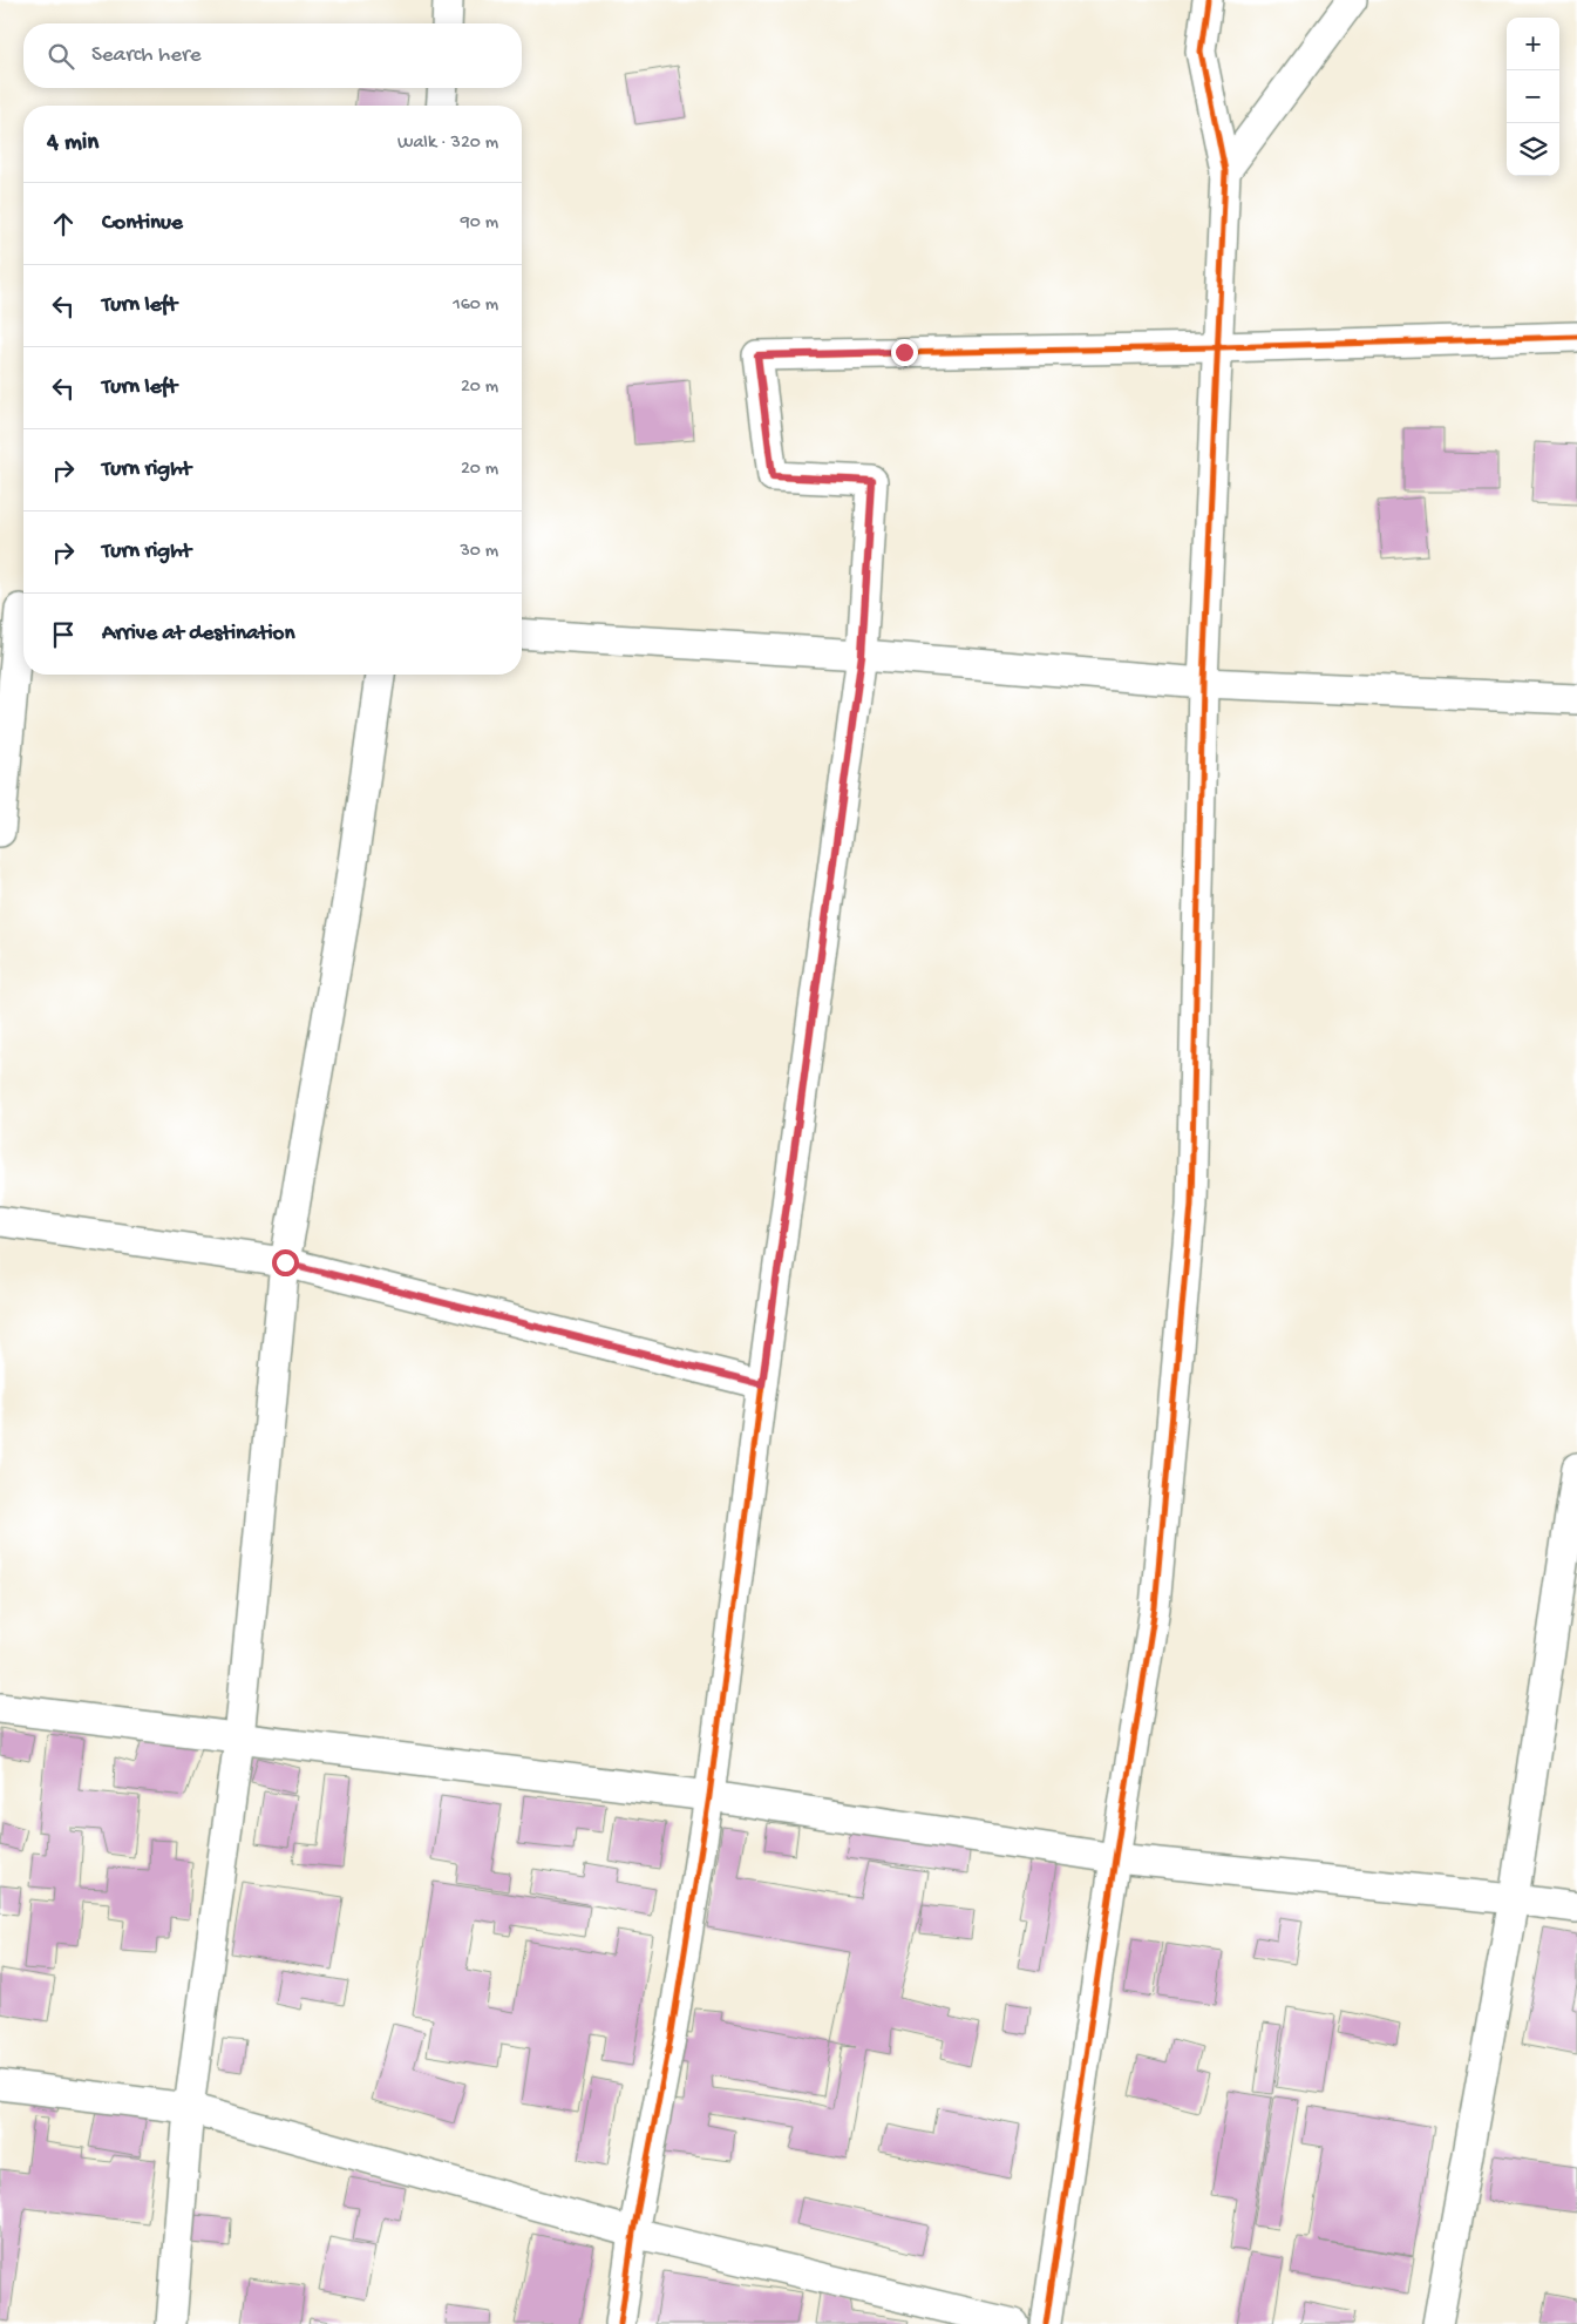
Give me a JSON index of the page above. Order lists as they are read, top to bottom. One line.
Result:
{"page":{"map_buttons":["+","−"],"search":"Search here","heading":["4 min","Walk · 320 m"],"list":[["Continue","90 m"],["Turn left","160 m"],["Turn left","20 m"],["Turn right","20 m"],["Turn right","30 m"],"Arrive at destination"]}}
